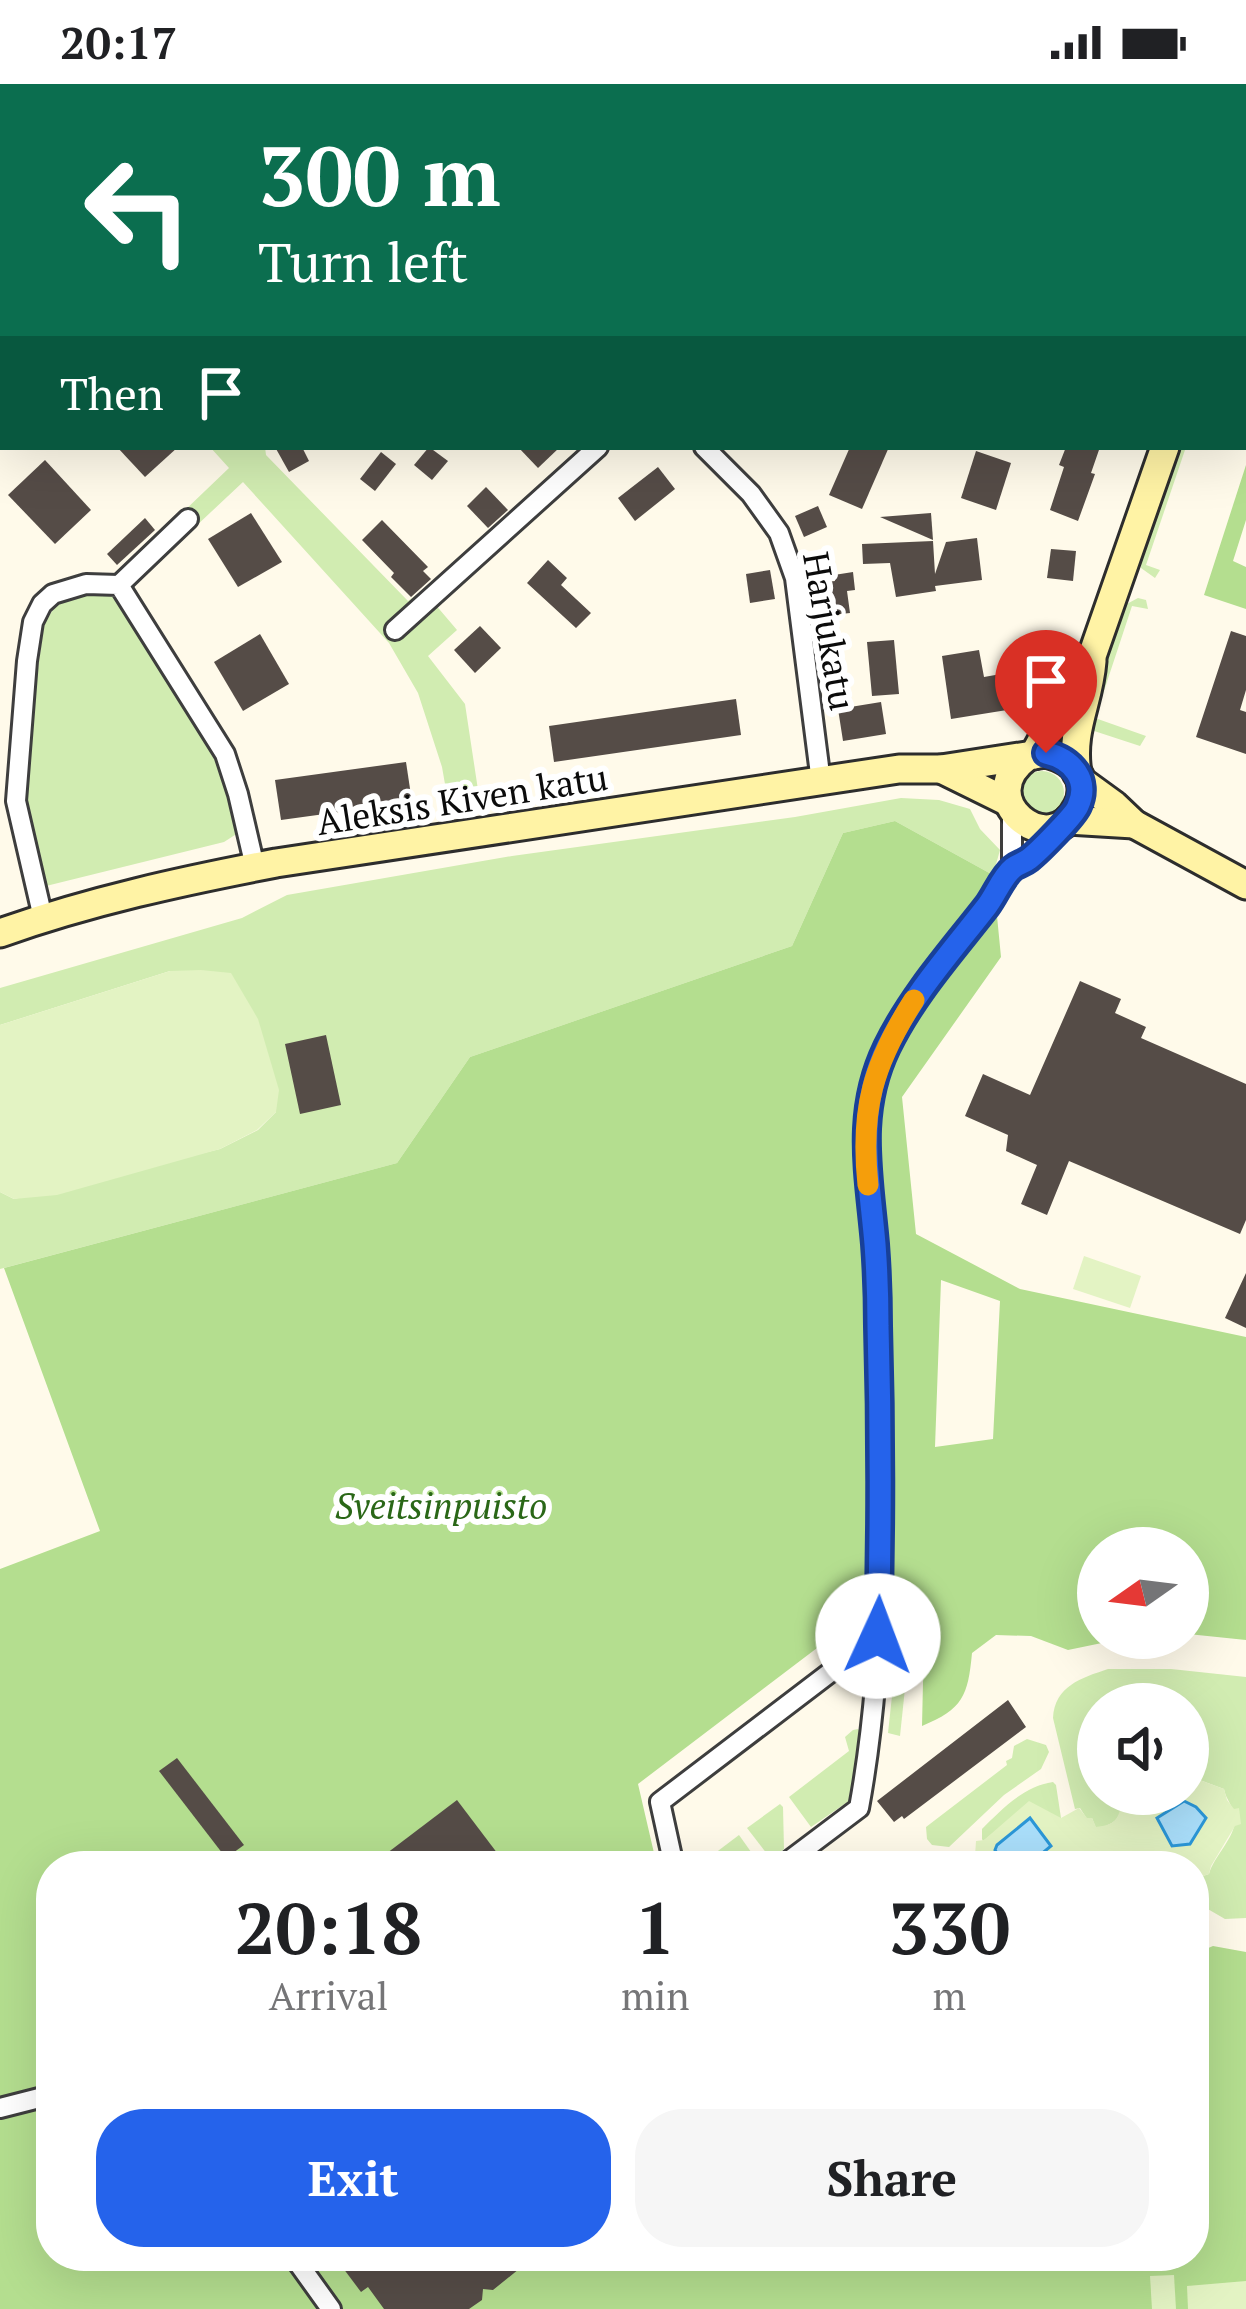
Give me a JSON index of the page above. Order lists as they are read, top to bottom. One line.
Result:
{"streets":{"street":["Harjukatu","Aleksis Kiven katu"]},"crossings":[["Harjukatu","Aleksis Kiven katu"]],"parks":["Sveitsinpuisto"],"north":"left","page":{"status":"20:17","turn":["300 m","Turn left"],"then":"Then","eta":["20:18","Arrival","1","min","330","m"],"buttons":["Exit","Share"]}}
